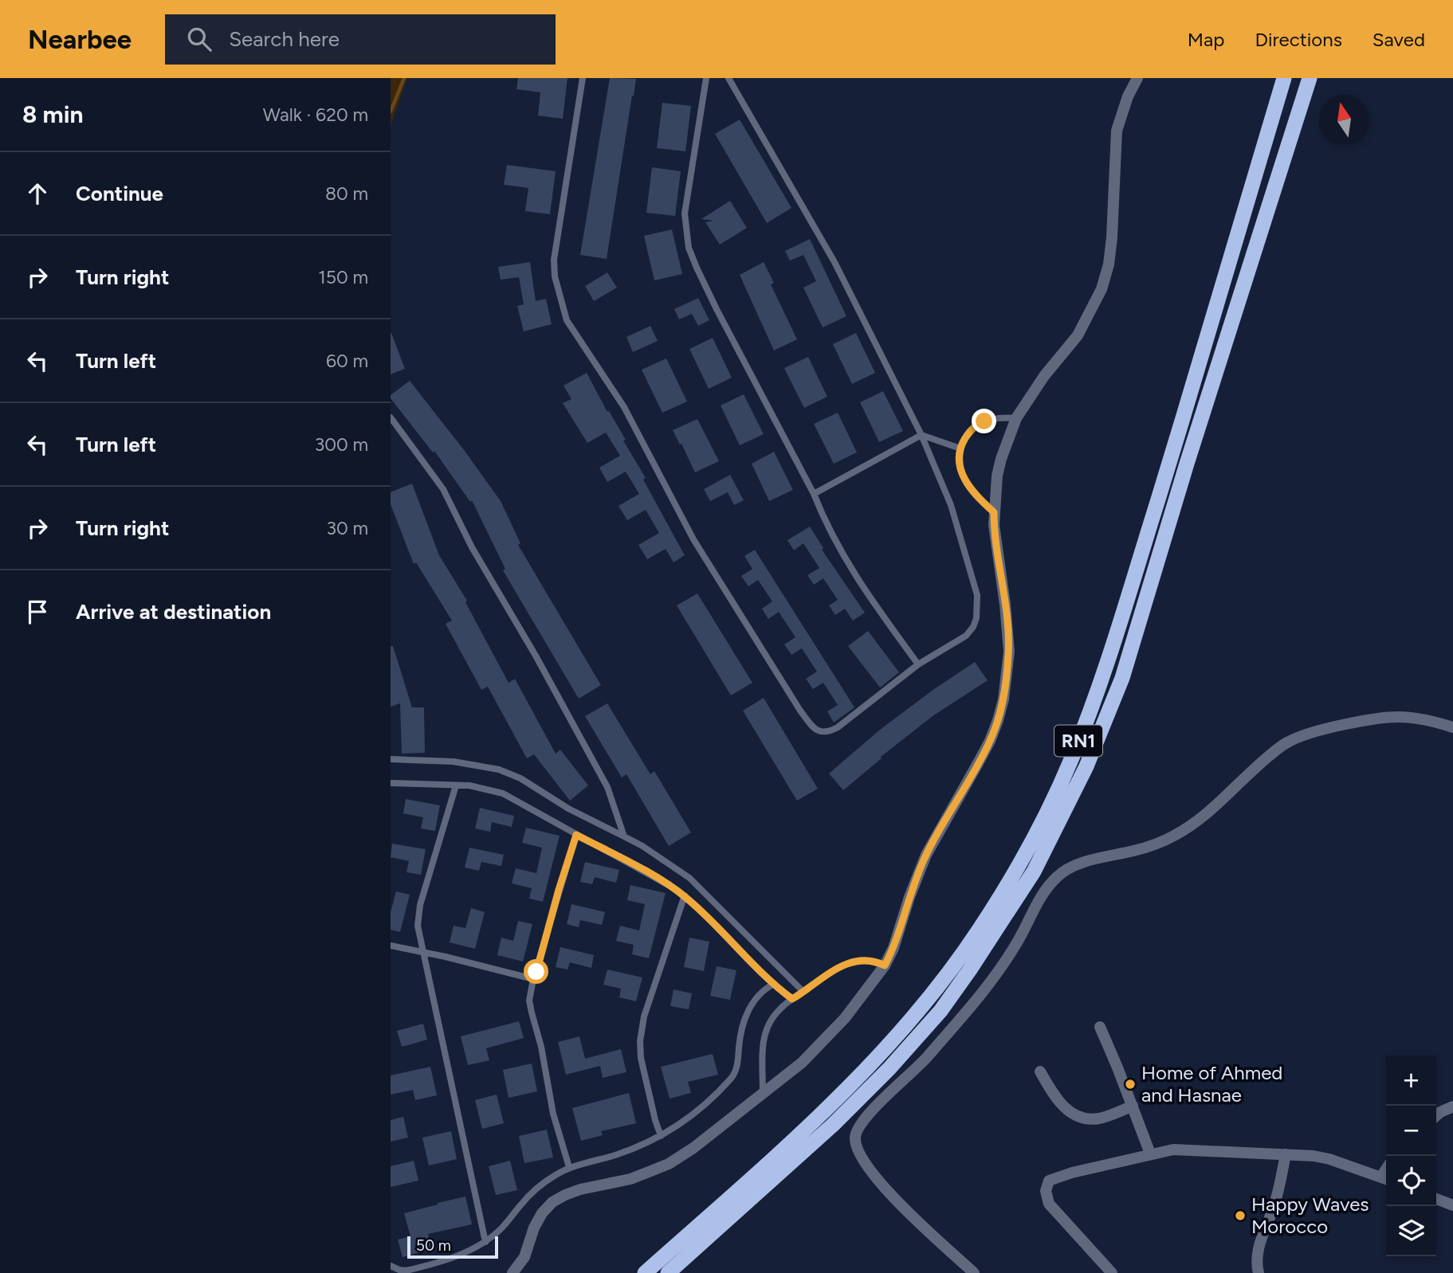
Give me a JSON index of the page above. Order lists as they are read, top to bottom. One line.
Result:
{"streets":{"highway":["RN1"]},"places":["Home of Ahmed and Hasnae","Happy Waves Morocco"],"scale_bar":"50 m","north":"top","page":{"header":"Nearbee","search":"Search here","nav":["Map","Directions","Saved"],"heading":["8 min","Walk · 620 m"],"list":[["Continue","80 m"],["Turn right","150 m"],["Turn left","60 m"],["Turn left","300 m"],["Turn right","30 m"],"Arrive at destination"],"map_buttons":["+","−"],"scale":"50 m"}}
